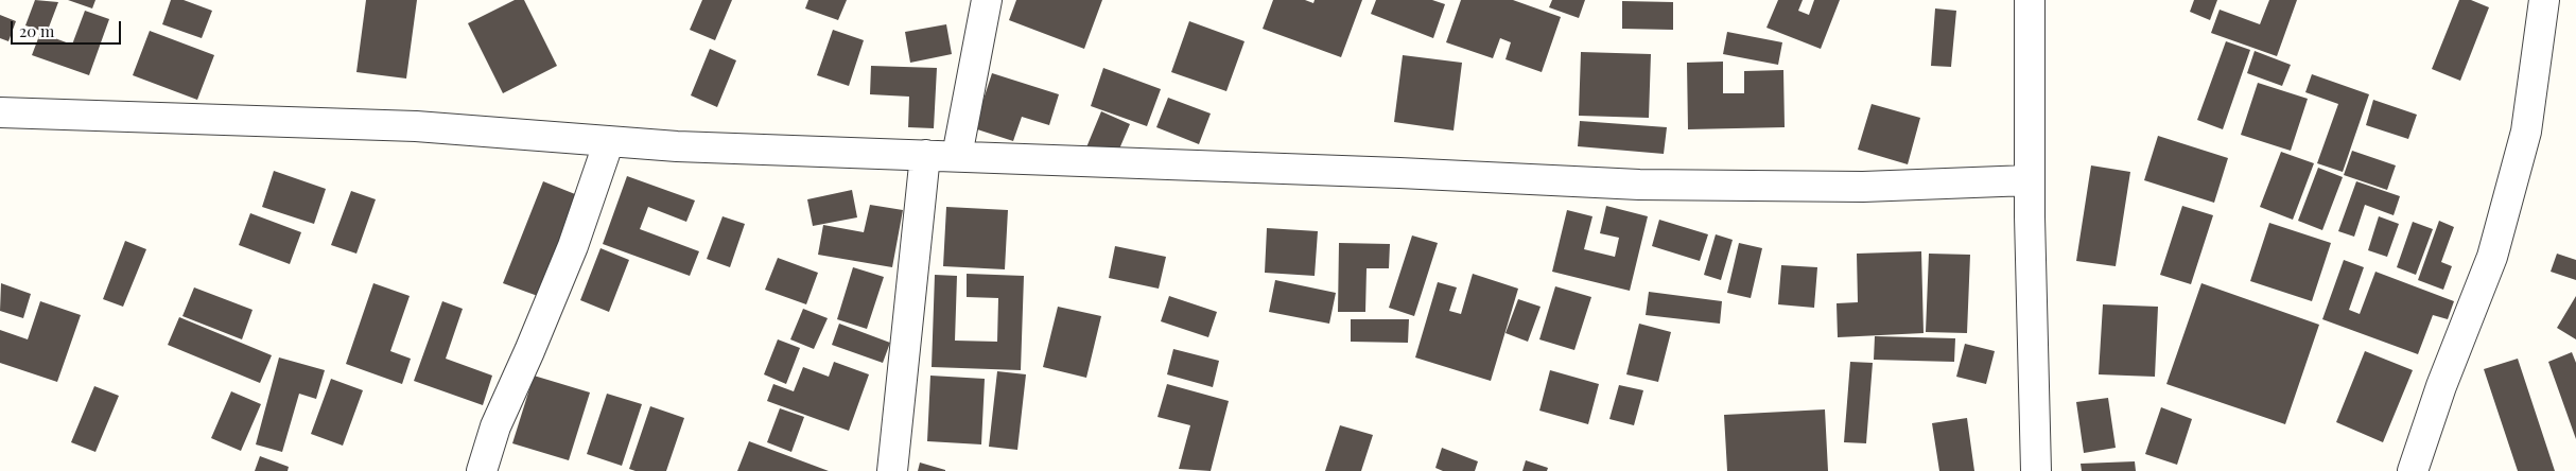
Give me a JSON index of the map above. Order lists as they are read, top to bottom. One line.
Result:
{"scale_bar":"20 m"}
